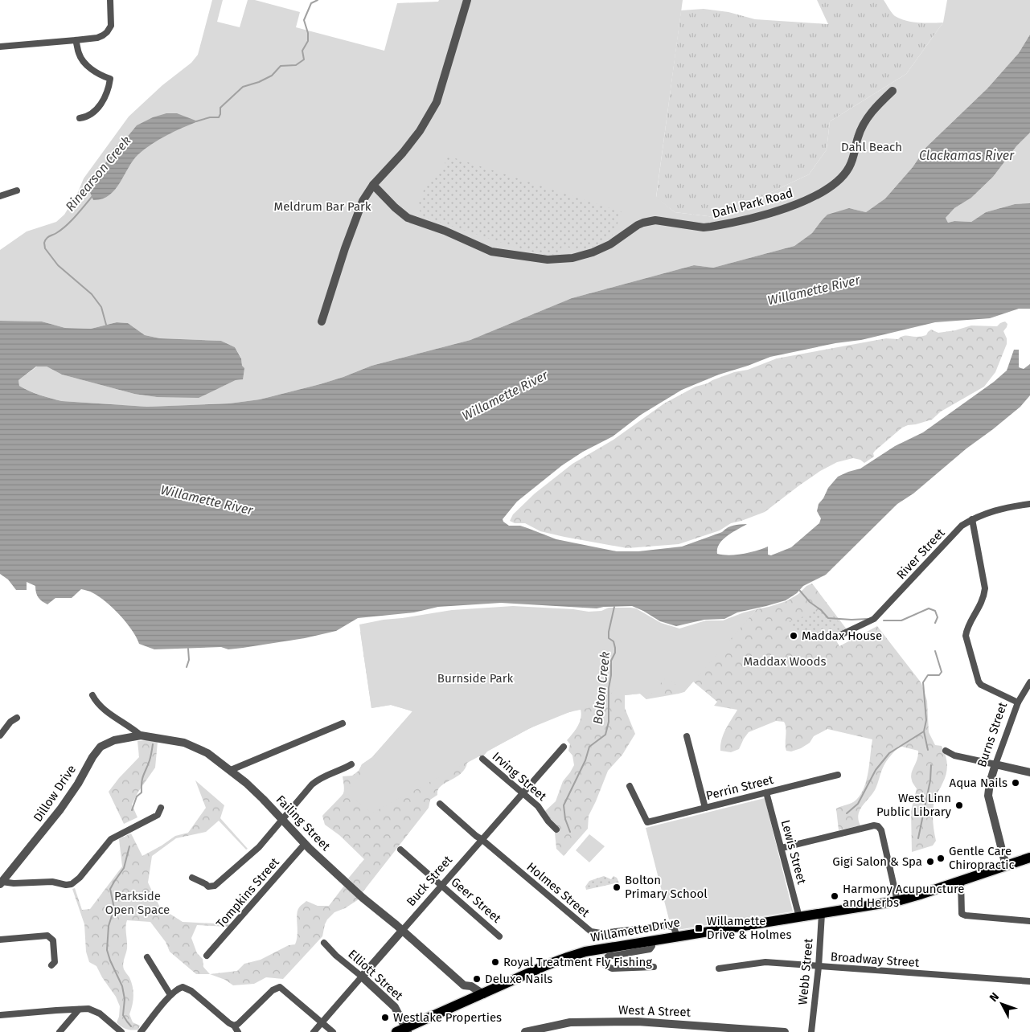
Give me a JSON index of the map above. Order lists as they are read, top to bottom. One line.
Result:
{"streets":{"main road":["Willamette Drive"],"street":["Dahl Park Road","River Street","Burns Street","Irving Street","Perrin Street","Dillow Drive","Failing Street","Lewis Street","Buck Street","Holmes Street","Tompkins Street","Geer Street","Broadway Street","Webb Street","Elliott Street","West A Street"]},"crossings":[["River Street","Burns Street"],["Burns Street","Willamette Drive"],["Irving Street","Buck Street"],["Perrin Street","Lewis Street"],["Dillow Drive","Failing Street"],["Failing Street","Buck Street"],["Failing Street","Tompkins Street"],["Failing Street","Willamette Drive"],["Lewis Street","Willamette Drive"],["Buck Street","Holmes Street"],["Buck Street","Geer Street"],["Buck Street","Elliott Street"],["Holmes Street","Willamette Drive"],["Willamette Drive","Webb Street"],["Willamette Drive","Elliott Street"],["Broadway Street","Webb Street"]],"water":["Clackamas River","Rinearson Creek","Willamette River","Bolton Creek"],"parks":["Dahl Beach","Meldrum Bar Park","Maddax Woods","Burnside Park","Parkside Open Space"],"places":{"other":["Maddax House","Aqua Nails","West Linn Public Library","Gentle Care Chiropractic","Gigi Salon & Spa","Bolton Primary School","Harmony Acupuncture and Herbs","Royal Treatment Fly Fishing","Deluxe Nails","Westlake Properties"],"transit":["Willamette Drive & Holmes"]},"north":"top left"}
